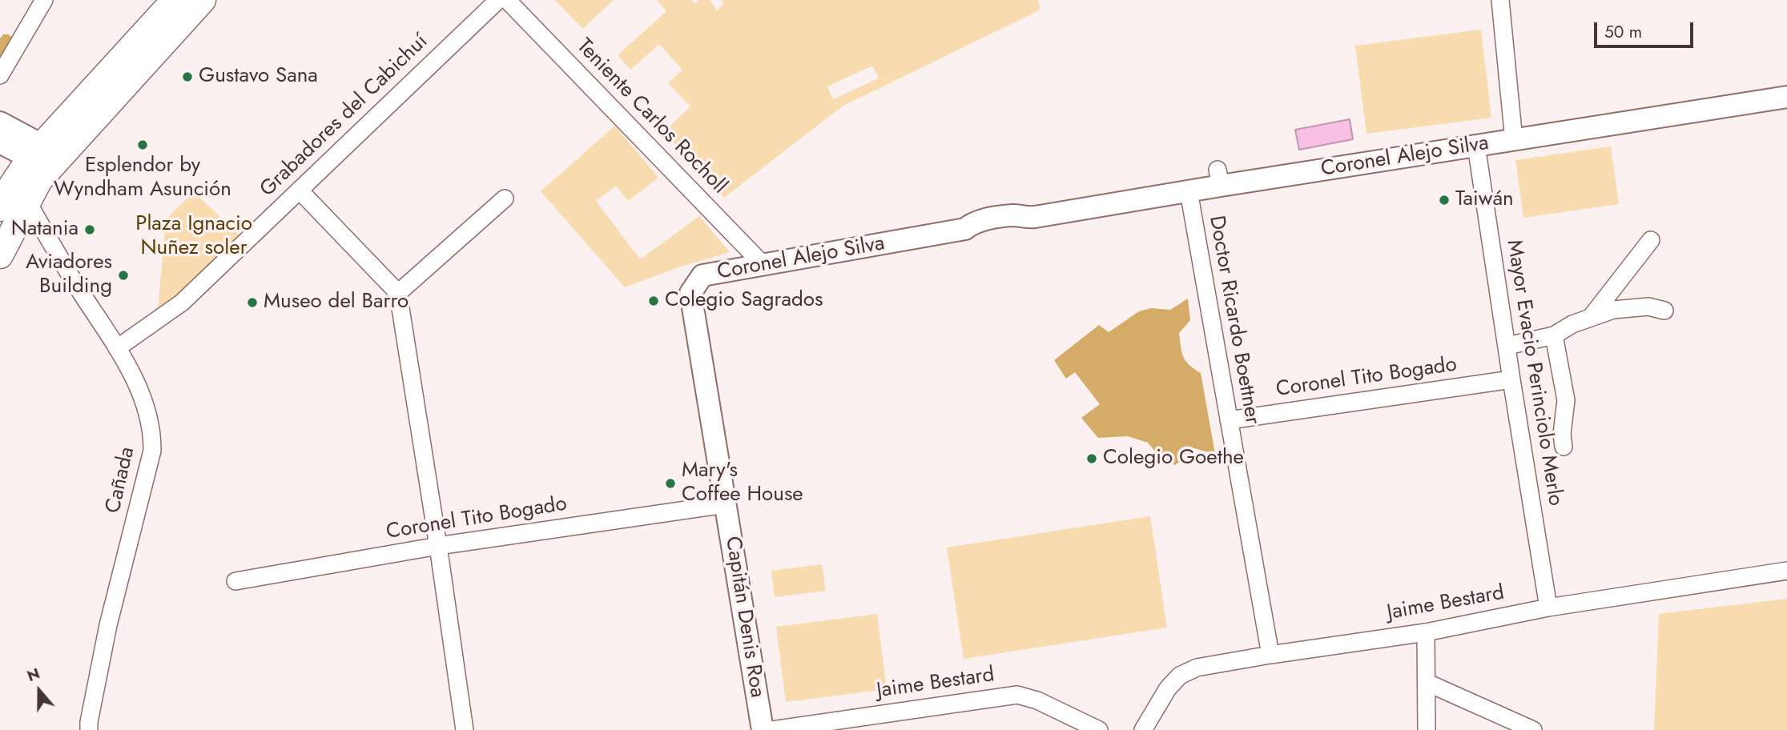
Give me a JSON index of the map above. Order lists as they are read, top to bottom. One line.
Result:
{"streets":{"main road":["Coronel Alejo Silva","Capitán Denis Roa"],"street":["Grabadores del Cabichuí","Teniente Carlos Rocholl","Doctor Ricardo Boettner","Mayor Evacio Perinciolo Merlo","Coronel Tito Bogado","Cañada","Jaime Bestard"]},"crossings":[["Grabadores del Cabichuí","Cañada"],["Teniente Carlos Rocholl","Coronel Alejo Silva"],["Coronel Alejo Silva","Doctor Ricardo Boettner"],["Coronel Alejo Silva","Mayor Evacio Perinciolo Merlo"],["Coronel Alejo Silva","Coronel Tito Bogado"],["Coronel Alejo Silva","Capitán Denis Roa"],["Doctor Ricardo Boettner","Coronel Tito Bogado"],["Doctor Ricardo Boettner","Jaime Bestard"],["Mayor Evacio Perinciolo Merlo","Coronel Tito Bogado"],["Mayor Evacio Perinciolo Merlo","Jaime Bestard"],["Coronel Tito Bogado","Capitán Denis Roa"]],"parks":["Plaza Ignacio Nuñez soler"],"places":["Gustavo Sana","Esplendor by Wyndham Asunción","Taiwán","Natania","Aviadores Building","Colegio Sagrados","Museo del Barro","Colegio Goethe","Mary's Coffee House"],"scale_bar":"50 m","north":"top"}
